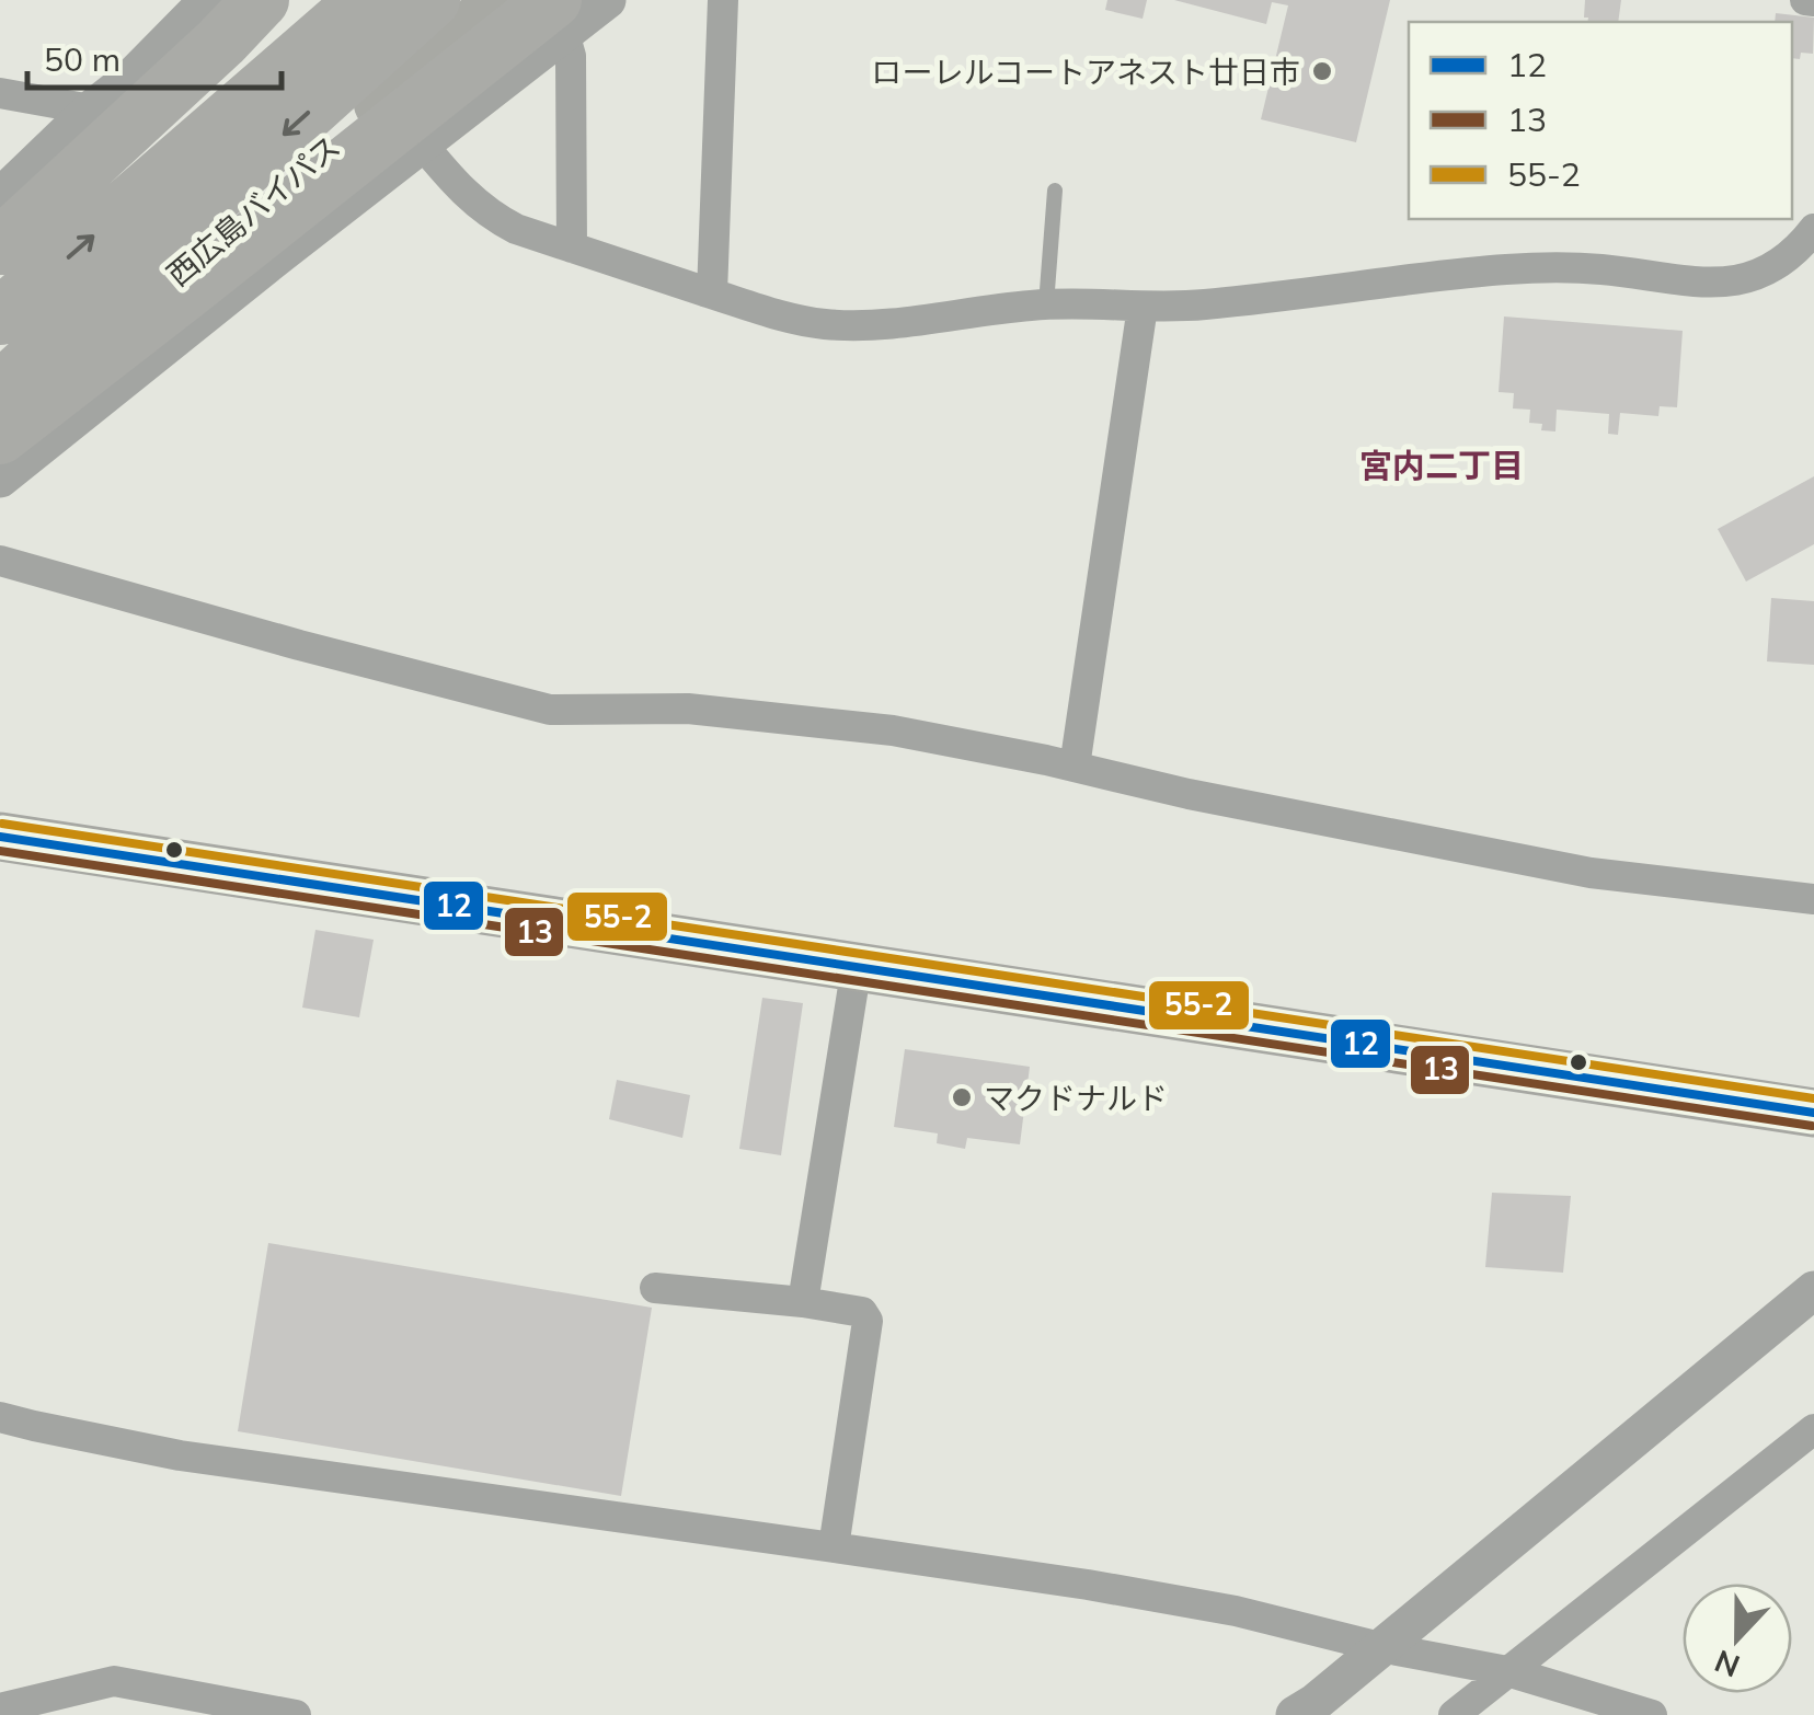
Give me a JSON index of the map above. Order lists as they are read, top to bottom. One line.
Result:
{"streets":{"highway":["西広島バイパス"]},"districts":["宮内二丁目"],"places":["ローレルコートアネスト廿日市","マクドナルド"],"lines":["transit line 55-2","transit line 12","transit line 13"],"legend":["12","13","55-2"],"scale_bar":"50 m","north":"bottom"}
